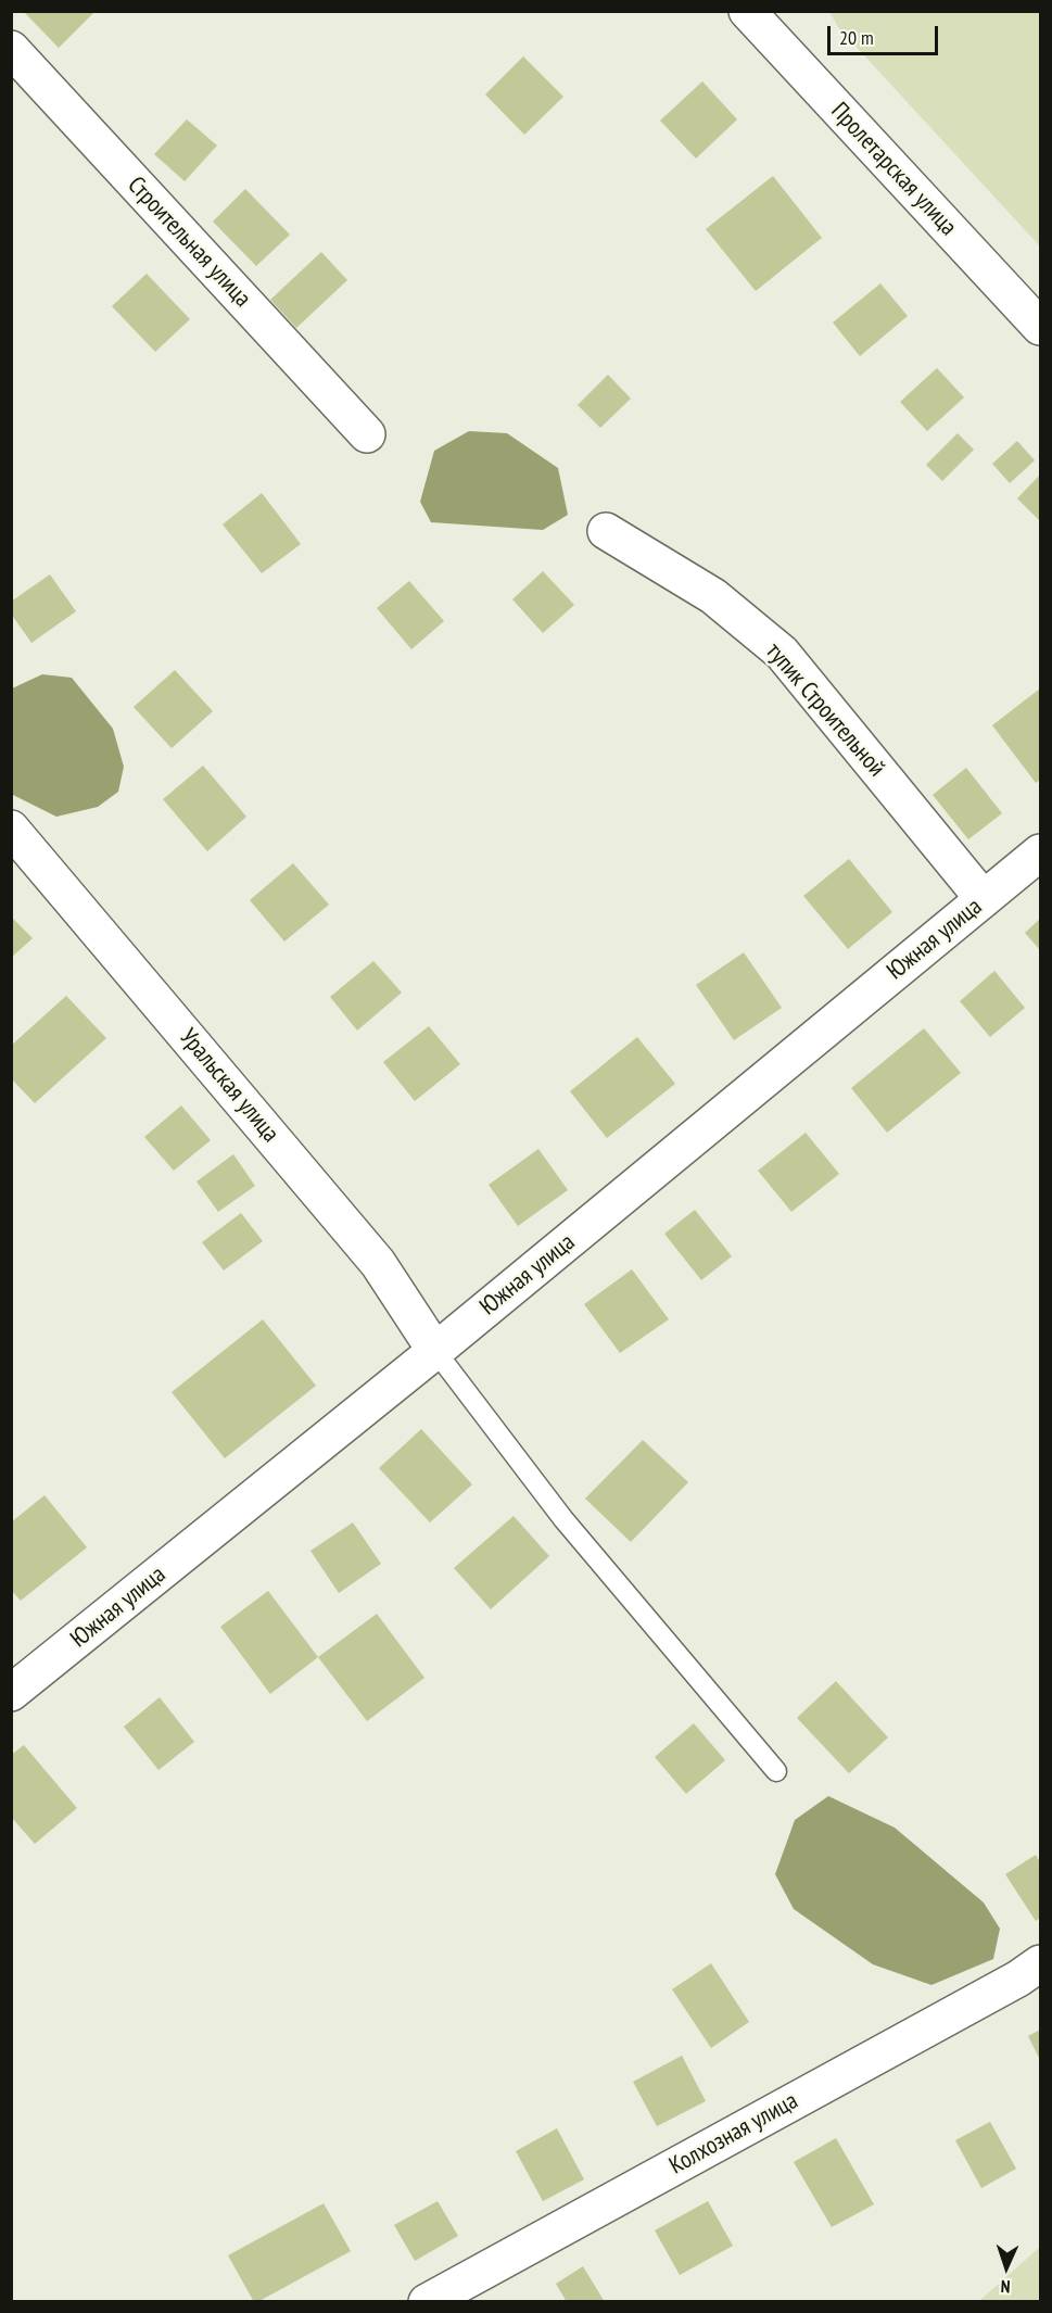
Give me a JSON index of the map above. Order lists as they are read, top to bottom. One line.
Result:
{"streets":{"street":["Пролетарская улица","Строительная улица","тупик Строительной","Южная улица","Уральская улица","Колхозная улица"]},"crossings":[["тупик Строительной","Южная улица"],["Южная улица","Уральская улица"]],"scale_bar":"20 m","north":"bottom"}
